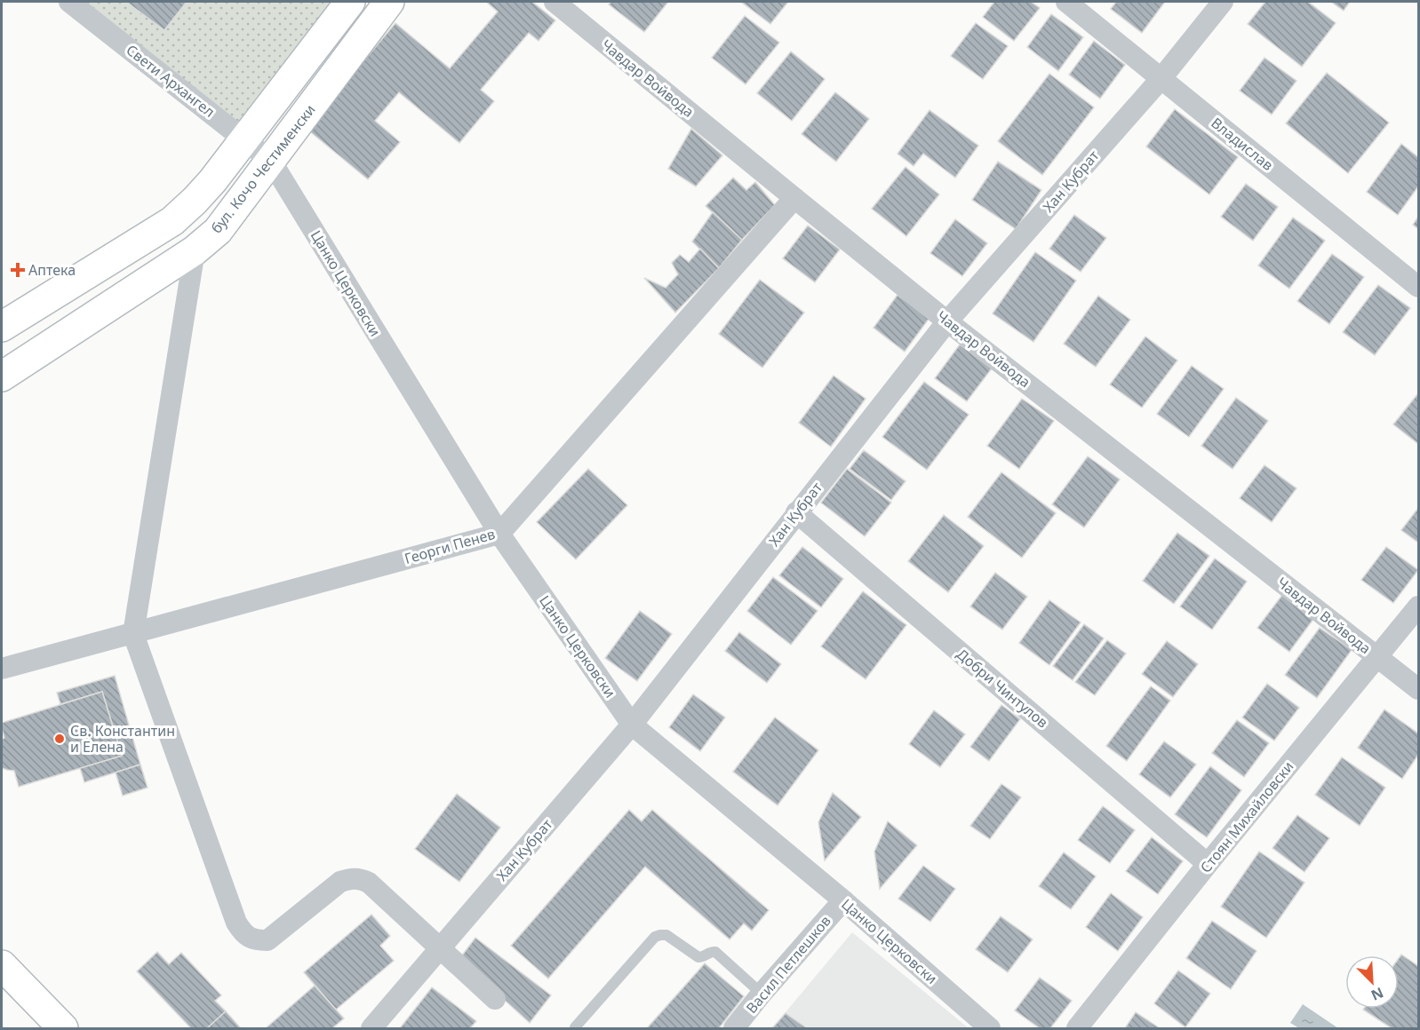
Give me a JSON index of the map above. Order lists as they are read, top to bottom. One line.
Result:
{"streets":{"street":["Чавдар Войвода","Свети Архангел","Владислав","бул. Кочо Честименски","Хан Кубрат","Цанко Церковски","Георги Пенев","Добри Чинтулов","Стоян Михайловски","Васил Петлешков"]},"crossings":[["Чавдар Войвода","Хан Кубрат"],["Чавдар Войвода","Георги Пенев"],["Чавдар Войвода","Стоян Михайловски"],["Свети Архангел","бул. Кочо Честименски"],["Свети Архангел","Цанко Церковски"],["Владислав","Хан Кубрат"],["бул. Кочо Честименски","Цанко Церковски"],["Хан Кубрат","Цанко Церковски"],["Хан Кубрат","Добри Чинтулов"],["Цанко Церковски","Георги Пенев"],["Цанко Церковски","Васил Петлешков"],["Добри Чинтулов","Стоян Михайловски"]],"places":{"health":["Аптека"],"other":["Св. Константин и Елена"]},"north":"bottom right"}
